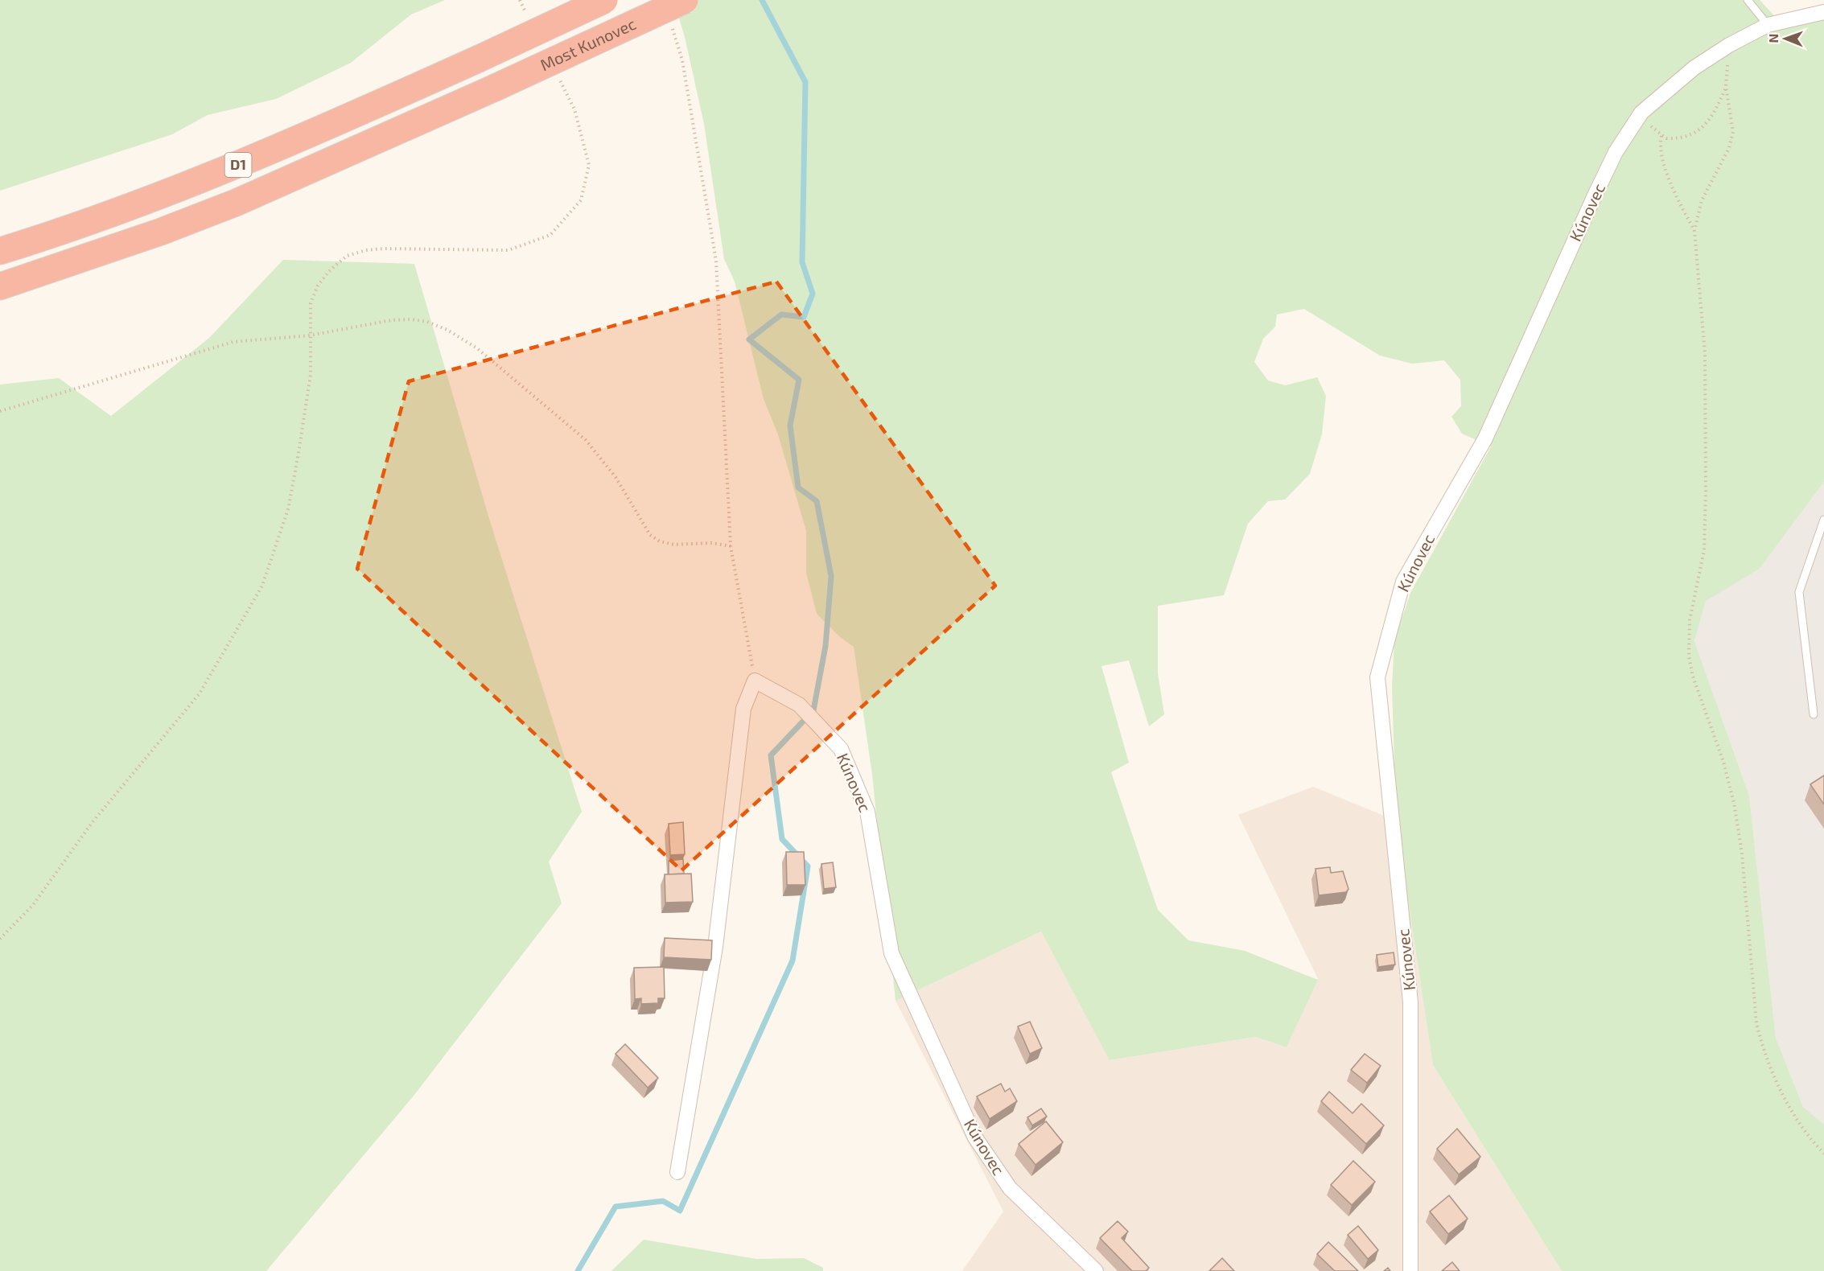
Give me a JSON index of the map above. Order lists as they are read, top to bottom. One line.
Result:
{"streets":{"highway":["Most Kunovec","D1"],"street":["Kúnovec"]},"north":"left"}
